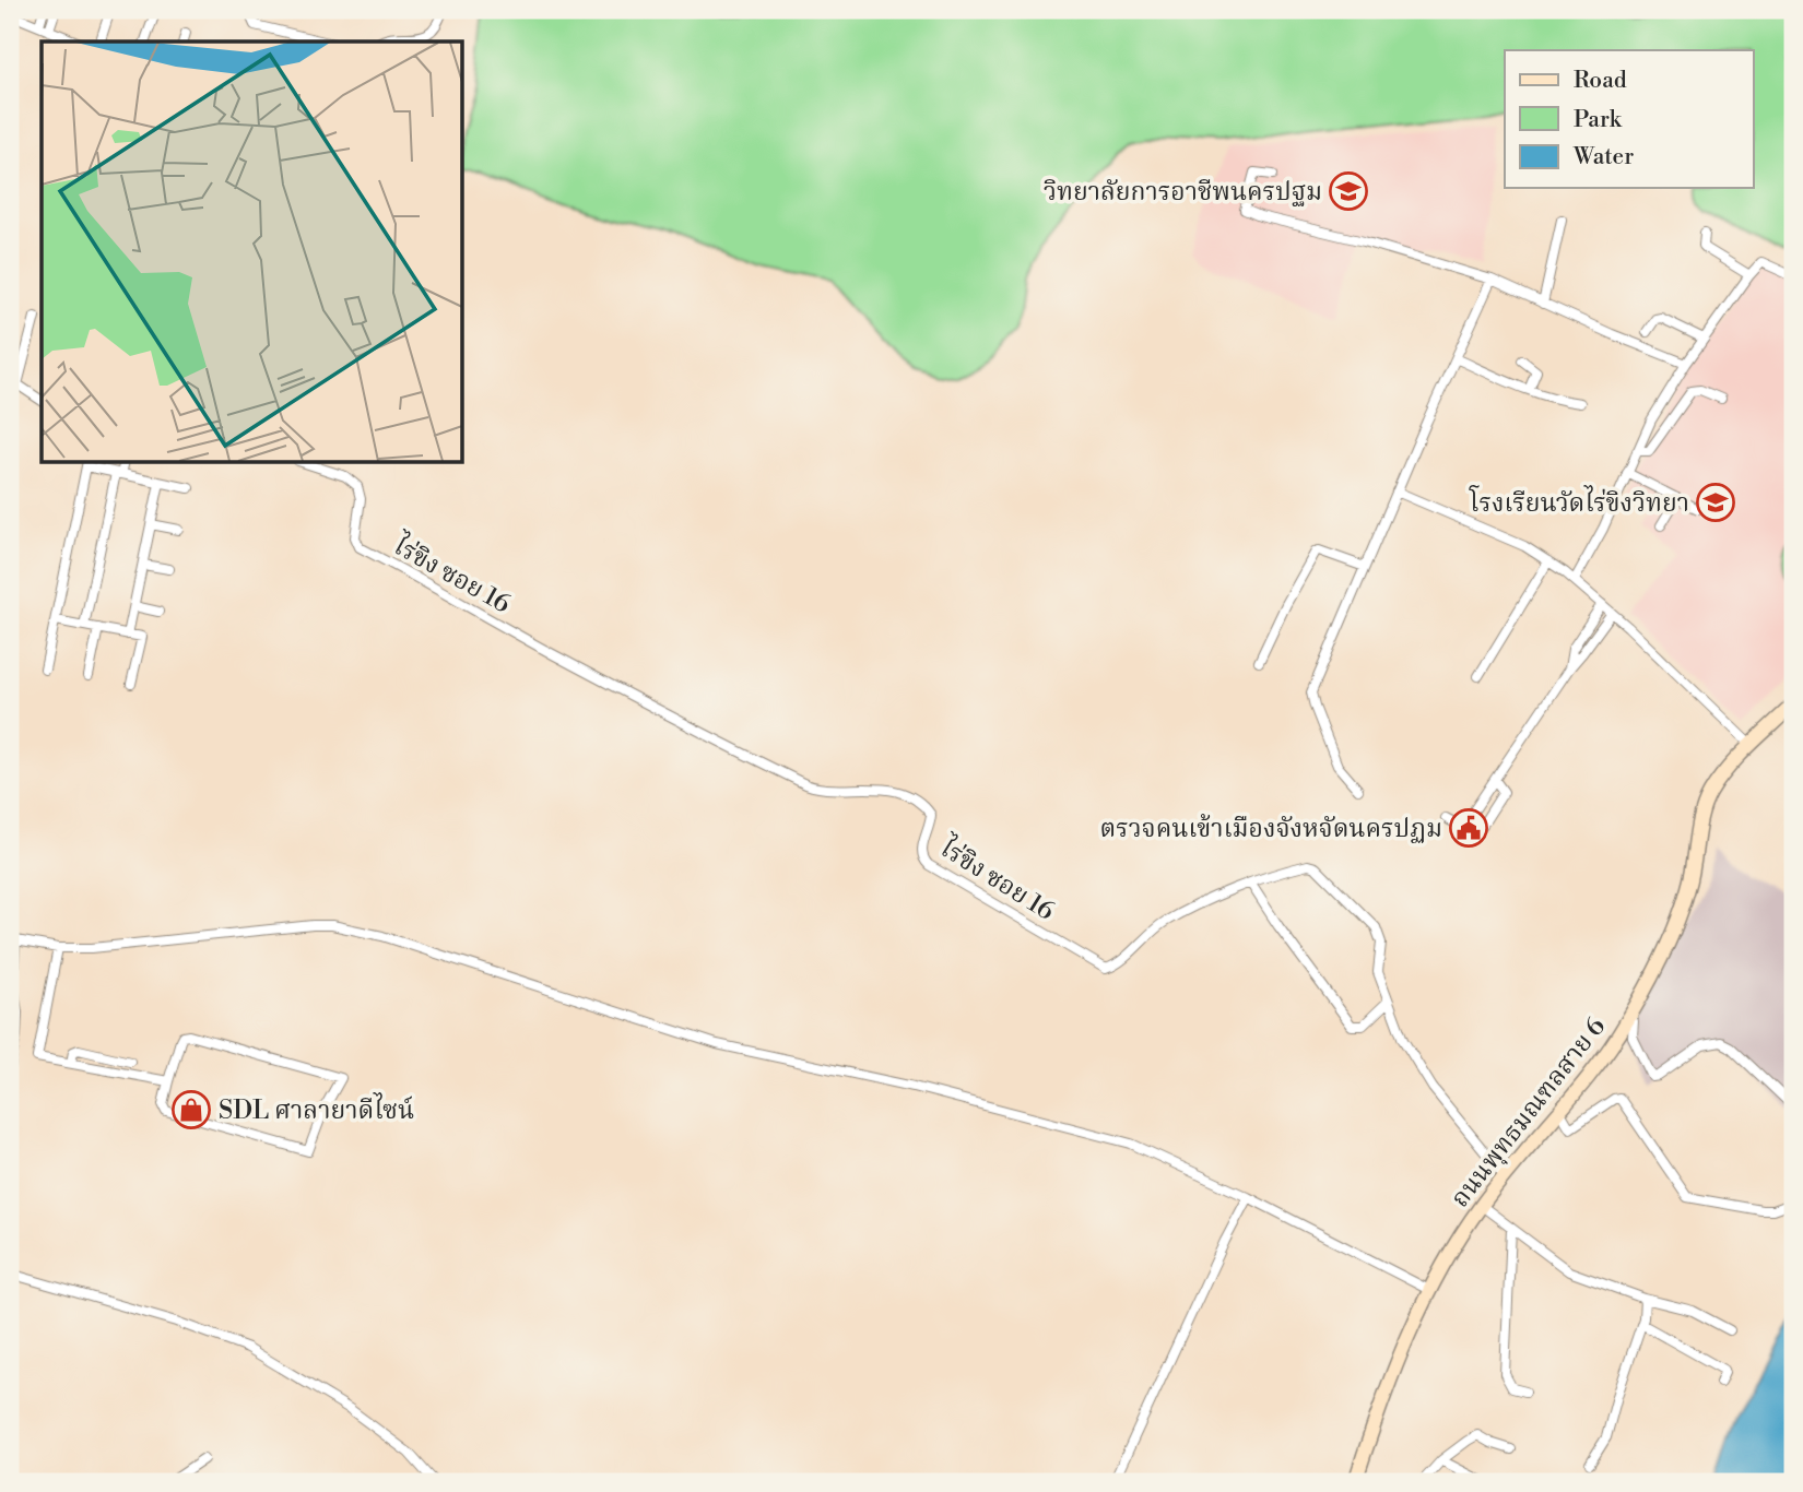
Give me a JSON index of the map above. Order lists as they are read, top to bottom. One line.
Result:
{"streets":{"main road":["ถนนพุทธมณฑลสาย 6"],"street":["ไร่ขิง ซอย 16"]},"crossings":[["ไร่ขิง ซอย 16","ถนนพุทธมณฑลสาย 6"]],"places":{"school or university":["วิทยาลัยการอาชีพนครปฐม","โรงเรียนวัดไร่ขิงวิทยา"],"public building":["ตรวจคนเข้าเมืองจังหจัดนครปฏม"],"shop":["SDL ศาลายาดีไซน์"]},"legend":["Road","Park","Water"]}
